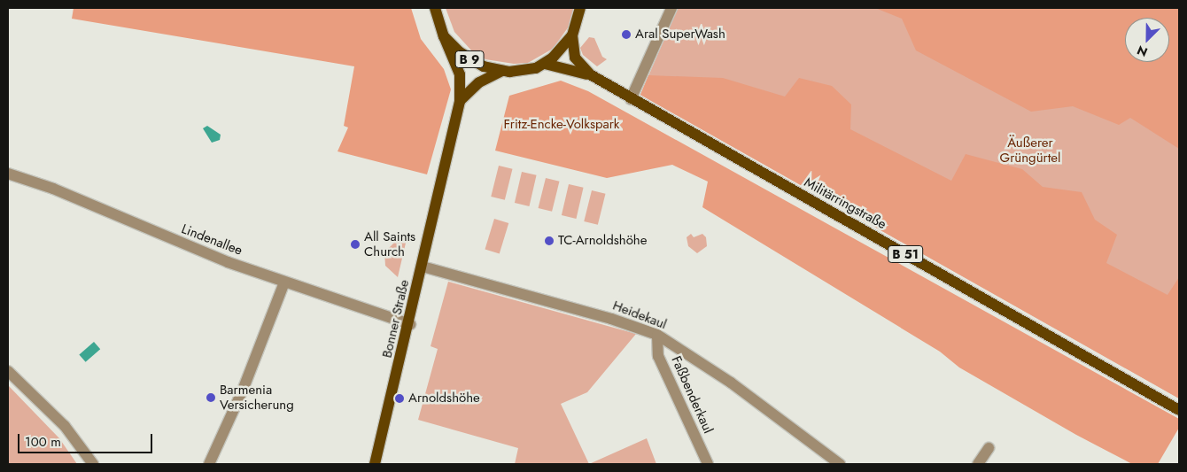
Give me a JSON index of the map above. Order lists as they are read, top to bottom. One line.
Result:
{"streets":{"main road":["B 9","Militärringstraße","B 51","Bonner Straße"],"street":["Lindenallee","Heidekaul","Faßbenderkaul"]},"crossings":[["B 9","Militärringstraße"],["B 9","Bonner Straße"],["Lindenallee","Bonner Straße"],["Heidekaul","Bonner Straße"],["Heidekaul","Faßbenderkaul"]],"parks":["Fritz-Encke-Volkspark","Äußerer Grüngürtel"],"places":["Aral SuperWash","TC-Arnoldshöhe","All Saints Church","Barmenia Versicherung","Arnoldshöhe"],"scale_bar":"100 m","north":"bottom left"}
